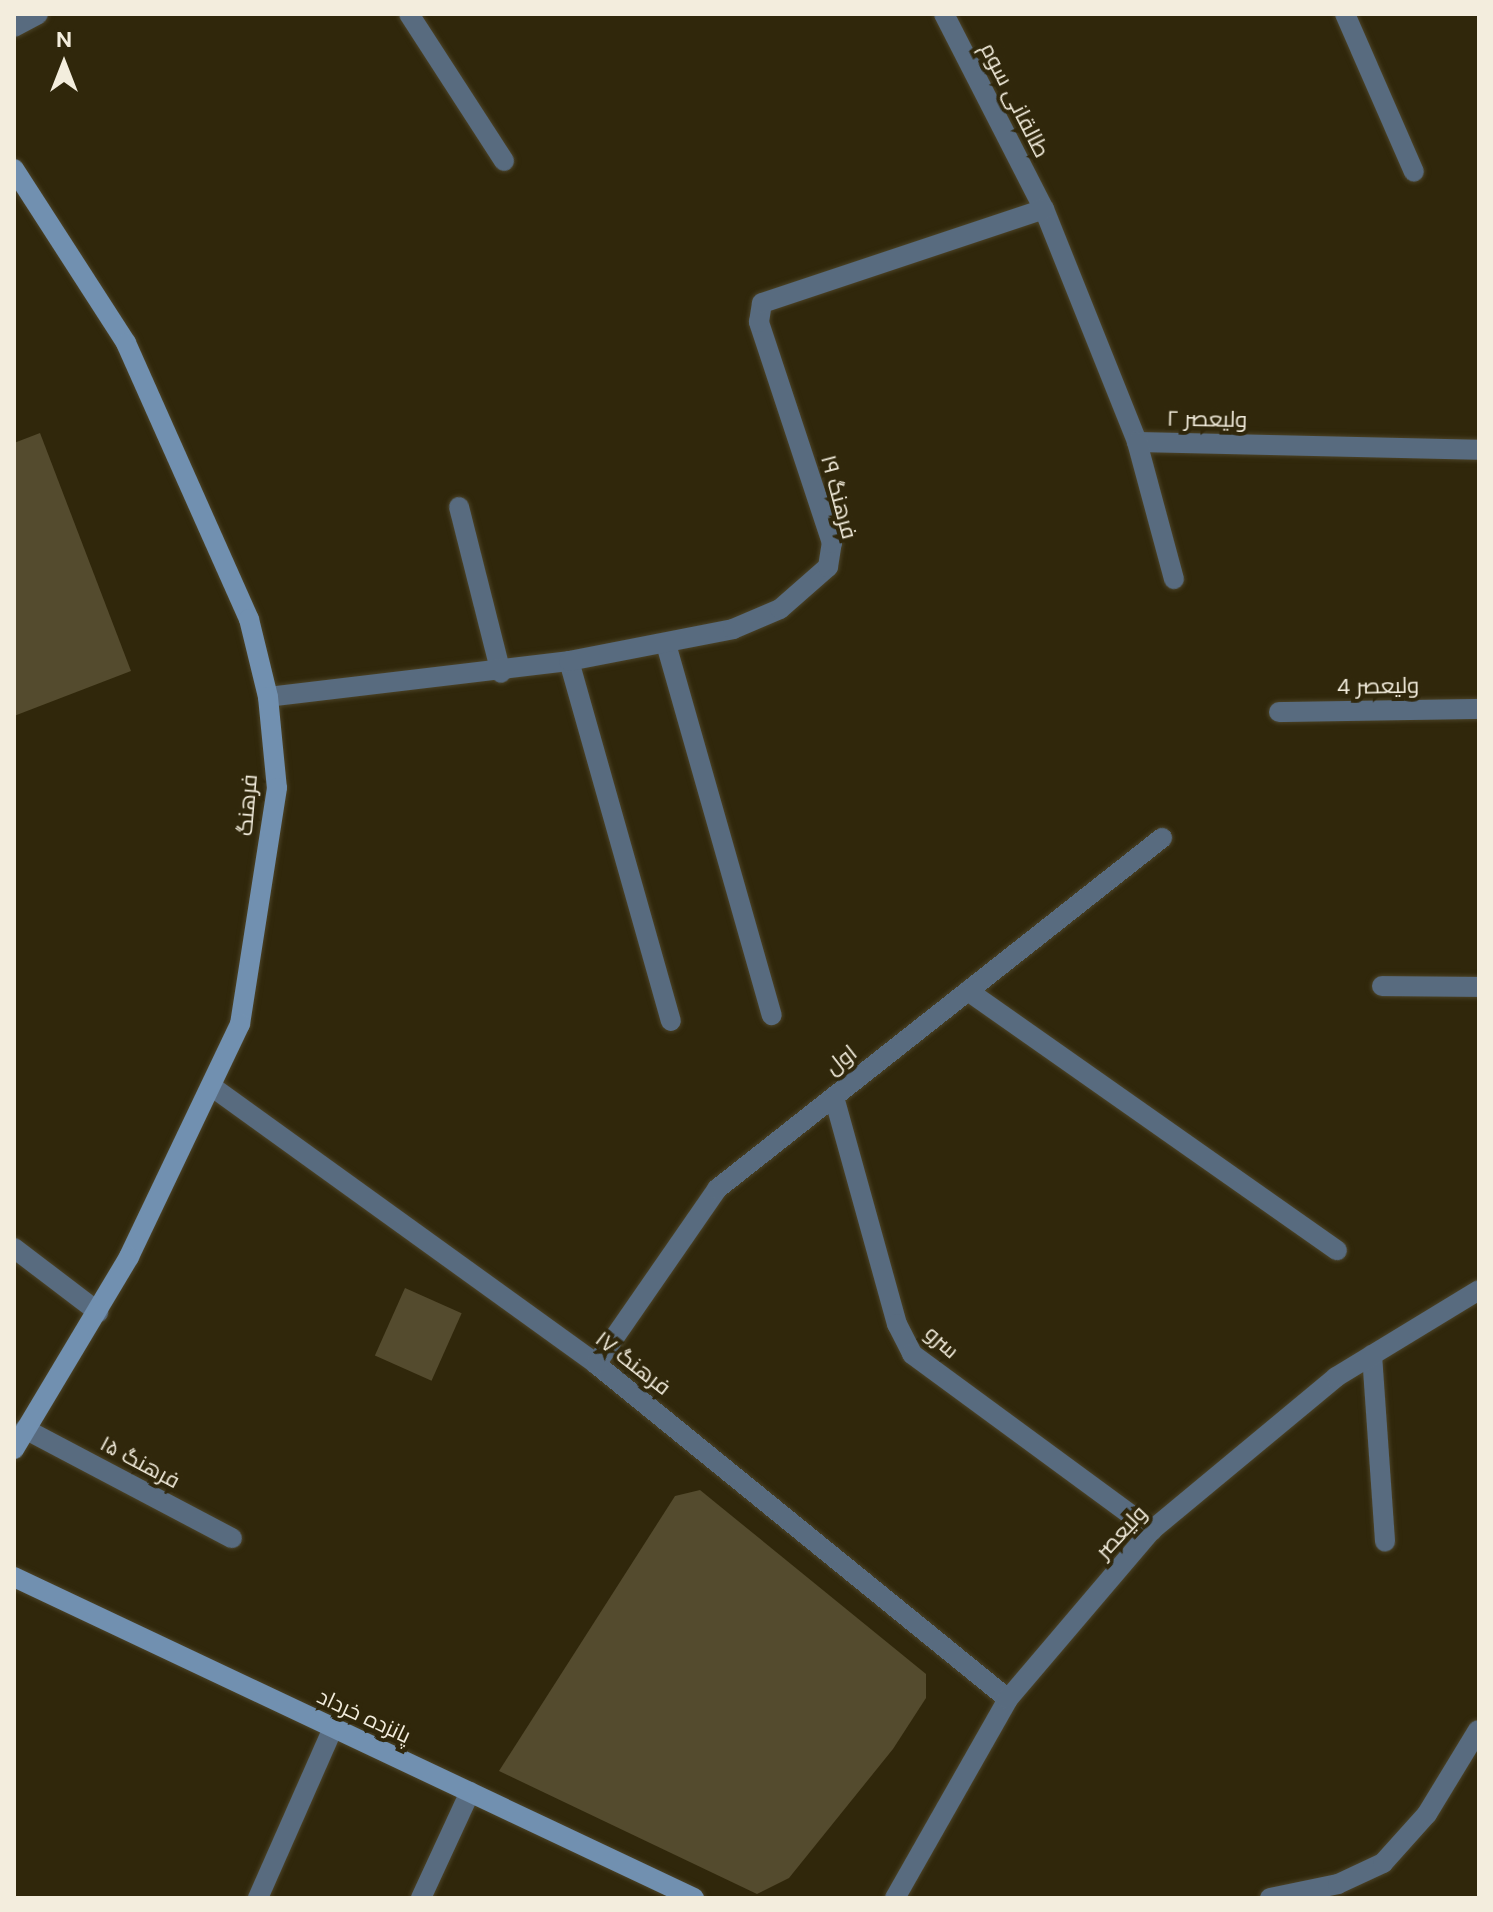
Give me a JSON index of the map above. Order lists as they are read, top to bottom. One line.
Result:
{"streets":{"main road":["فرهنگ","پانزده خرداد"],"street":["طالقانی سوم","ولیعصر ٢","فرهنگ ۱۹","ولیعصر 4","اول","سرو","فرهنگ ۱۷","فرهنگ ۱۵","ولیعصر"]},"crossings":[["طالقانی سوم","ولیعصر ٢"],["طالقانی سوم","فرهنگ ۱۹"],["ولیعصر ٢","فرهنگ ۱۹"],["فرهنگ ۱۹","فرهنگ"],["فرهنگ","فرهنگ ۱۷"],["فرهنگ","فرهنگ ۱۵"],["اول","سرو"],["اول","فرهنگ ۱۷"],["سرو","ولیعصر"],["فرهنگ ۱۷","ولیعصر"]],"north":"top"}
